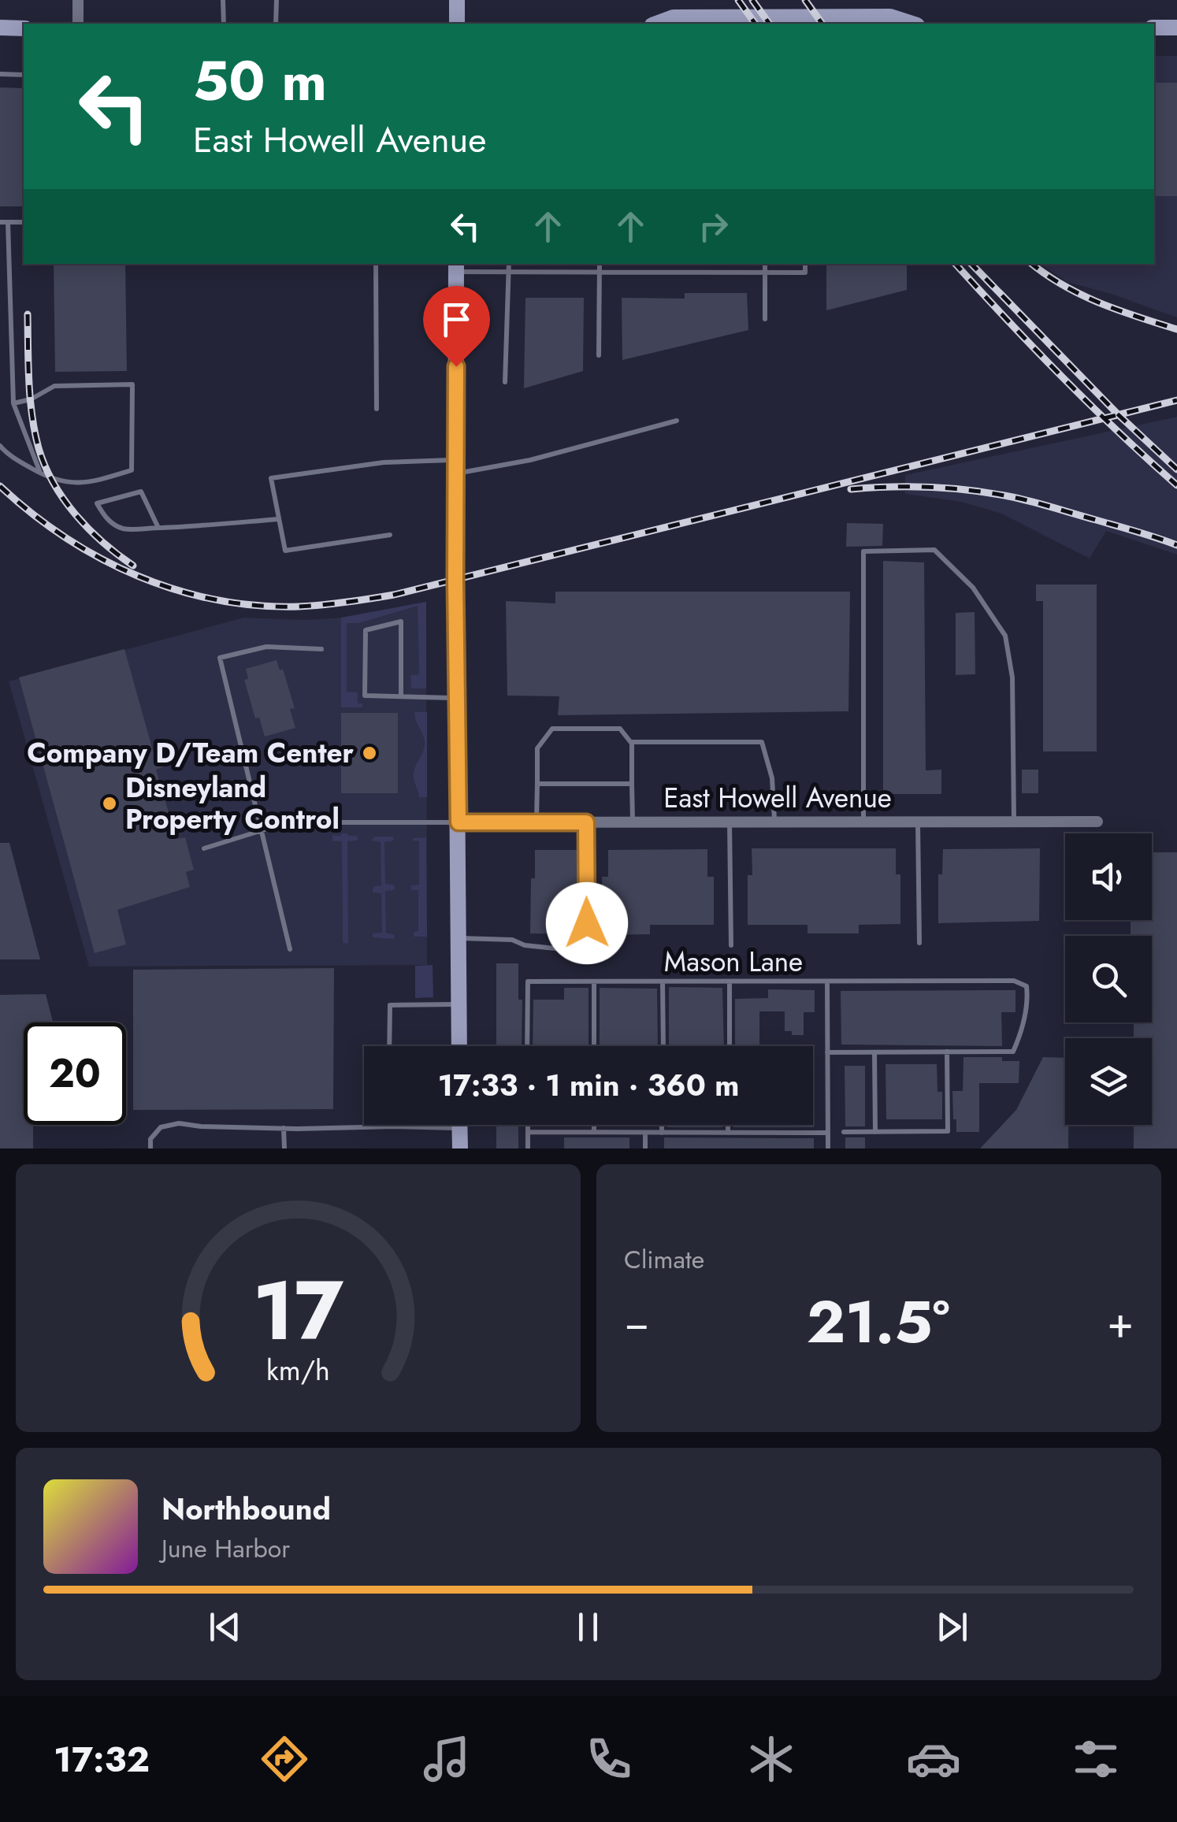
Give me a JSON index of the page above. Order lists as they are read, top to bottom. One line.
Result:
{"streets":{"street":["East Howell Avenue"],"lane":["Mason Lane"]},"places":["Company D/Team Center","Disneyland Property Control"],"page":{"turn":["50 m","East Howell Avenue"],"limit":"20","trip":"17:33 · 1 min · 360 m","tile":"Climate","heat":["−","21.5°","+"],"song":["Northbound","June Harbor"],"tabs":"17:32","gauge":["17","km/h"]}}
